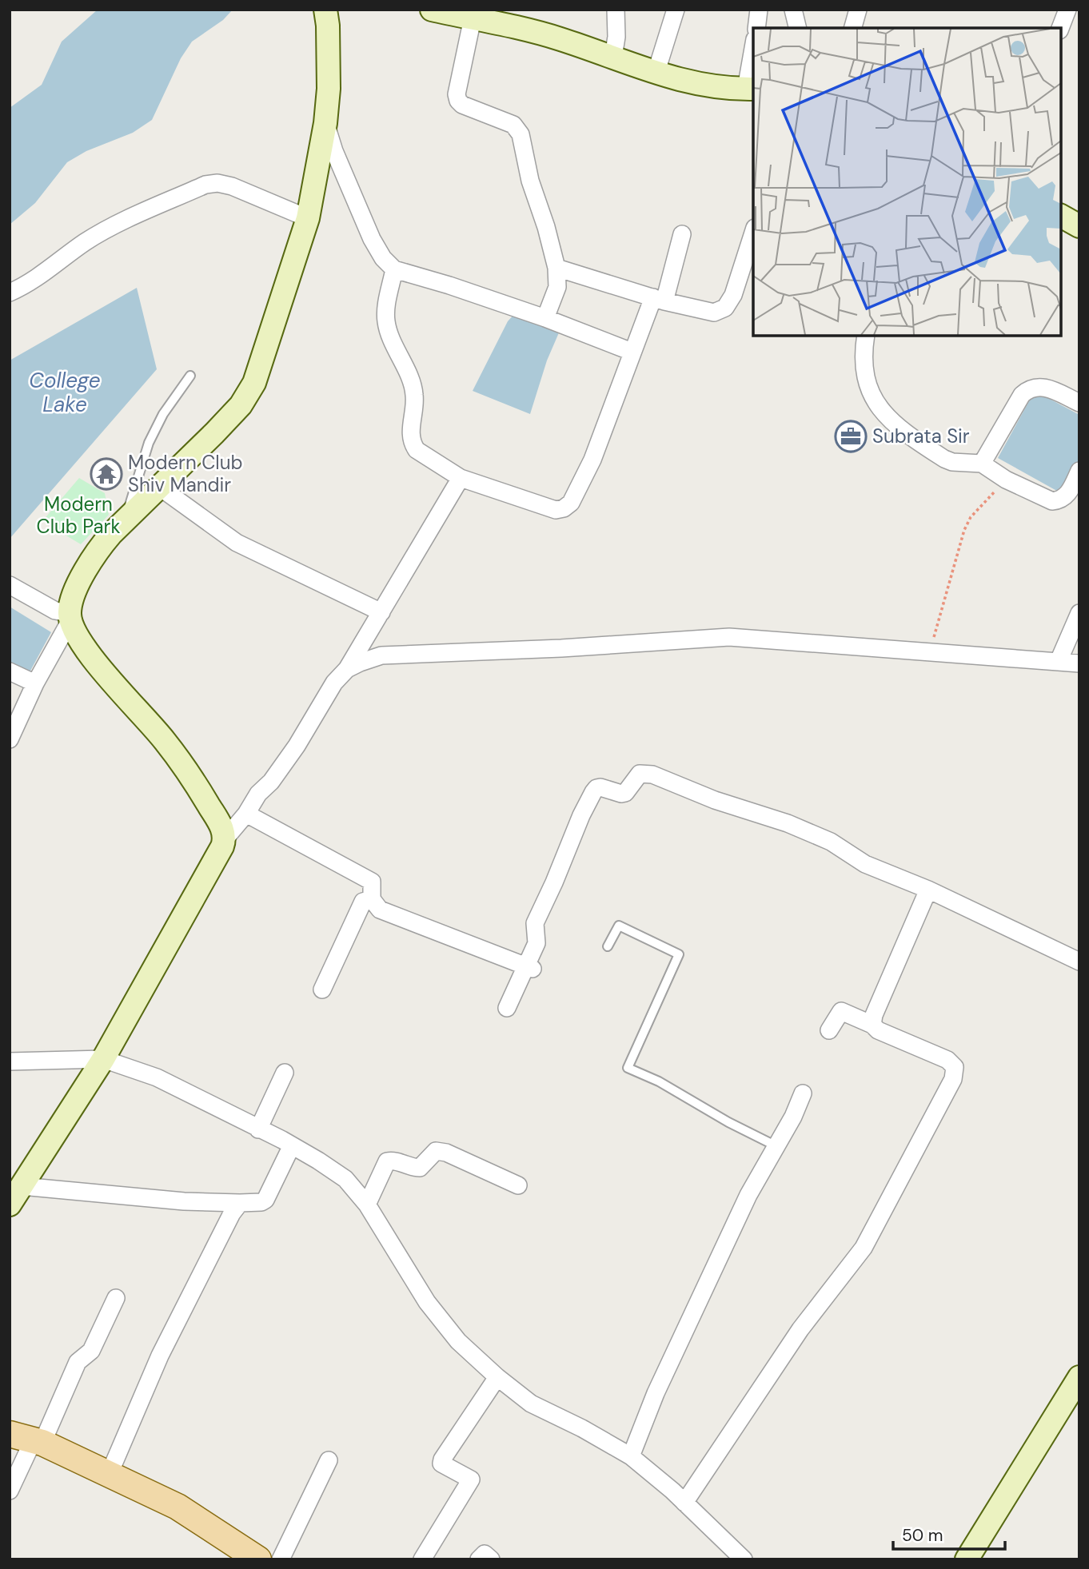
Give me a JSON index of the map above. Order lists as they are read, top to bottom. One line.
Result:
{"water":["College Lake"],"parks":["Modern Club Park"],"places":{"office":["Subrata Sir"],"temple":["Modern Club Shiv Mandir"]},"scale_bar":"50 m"}
